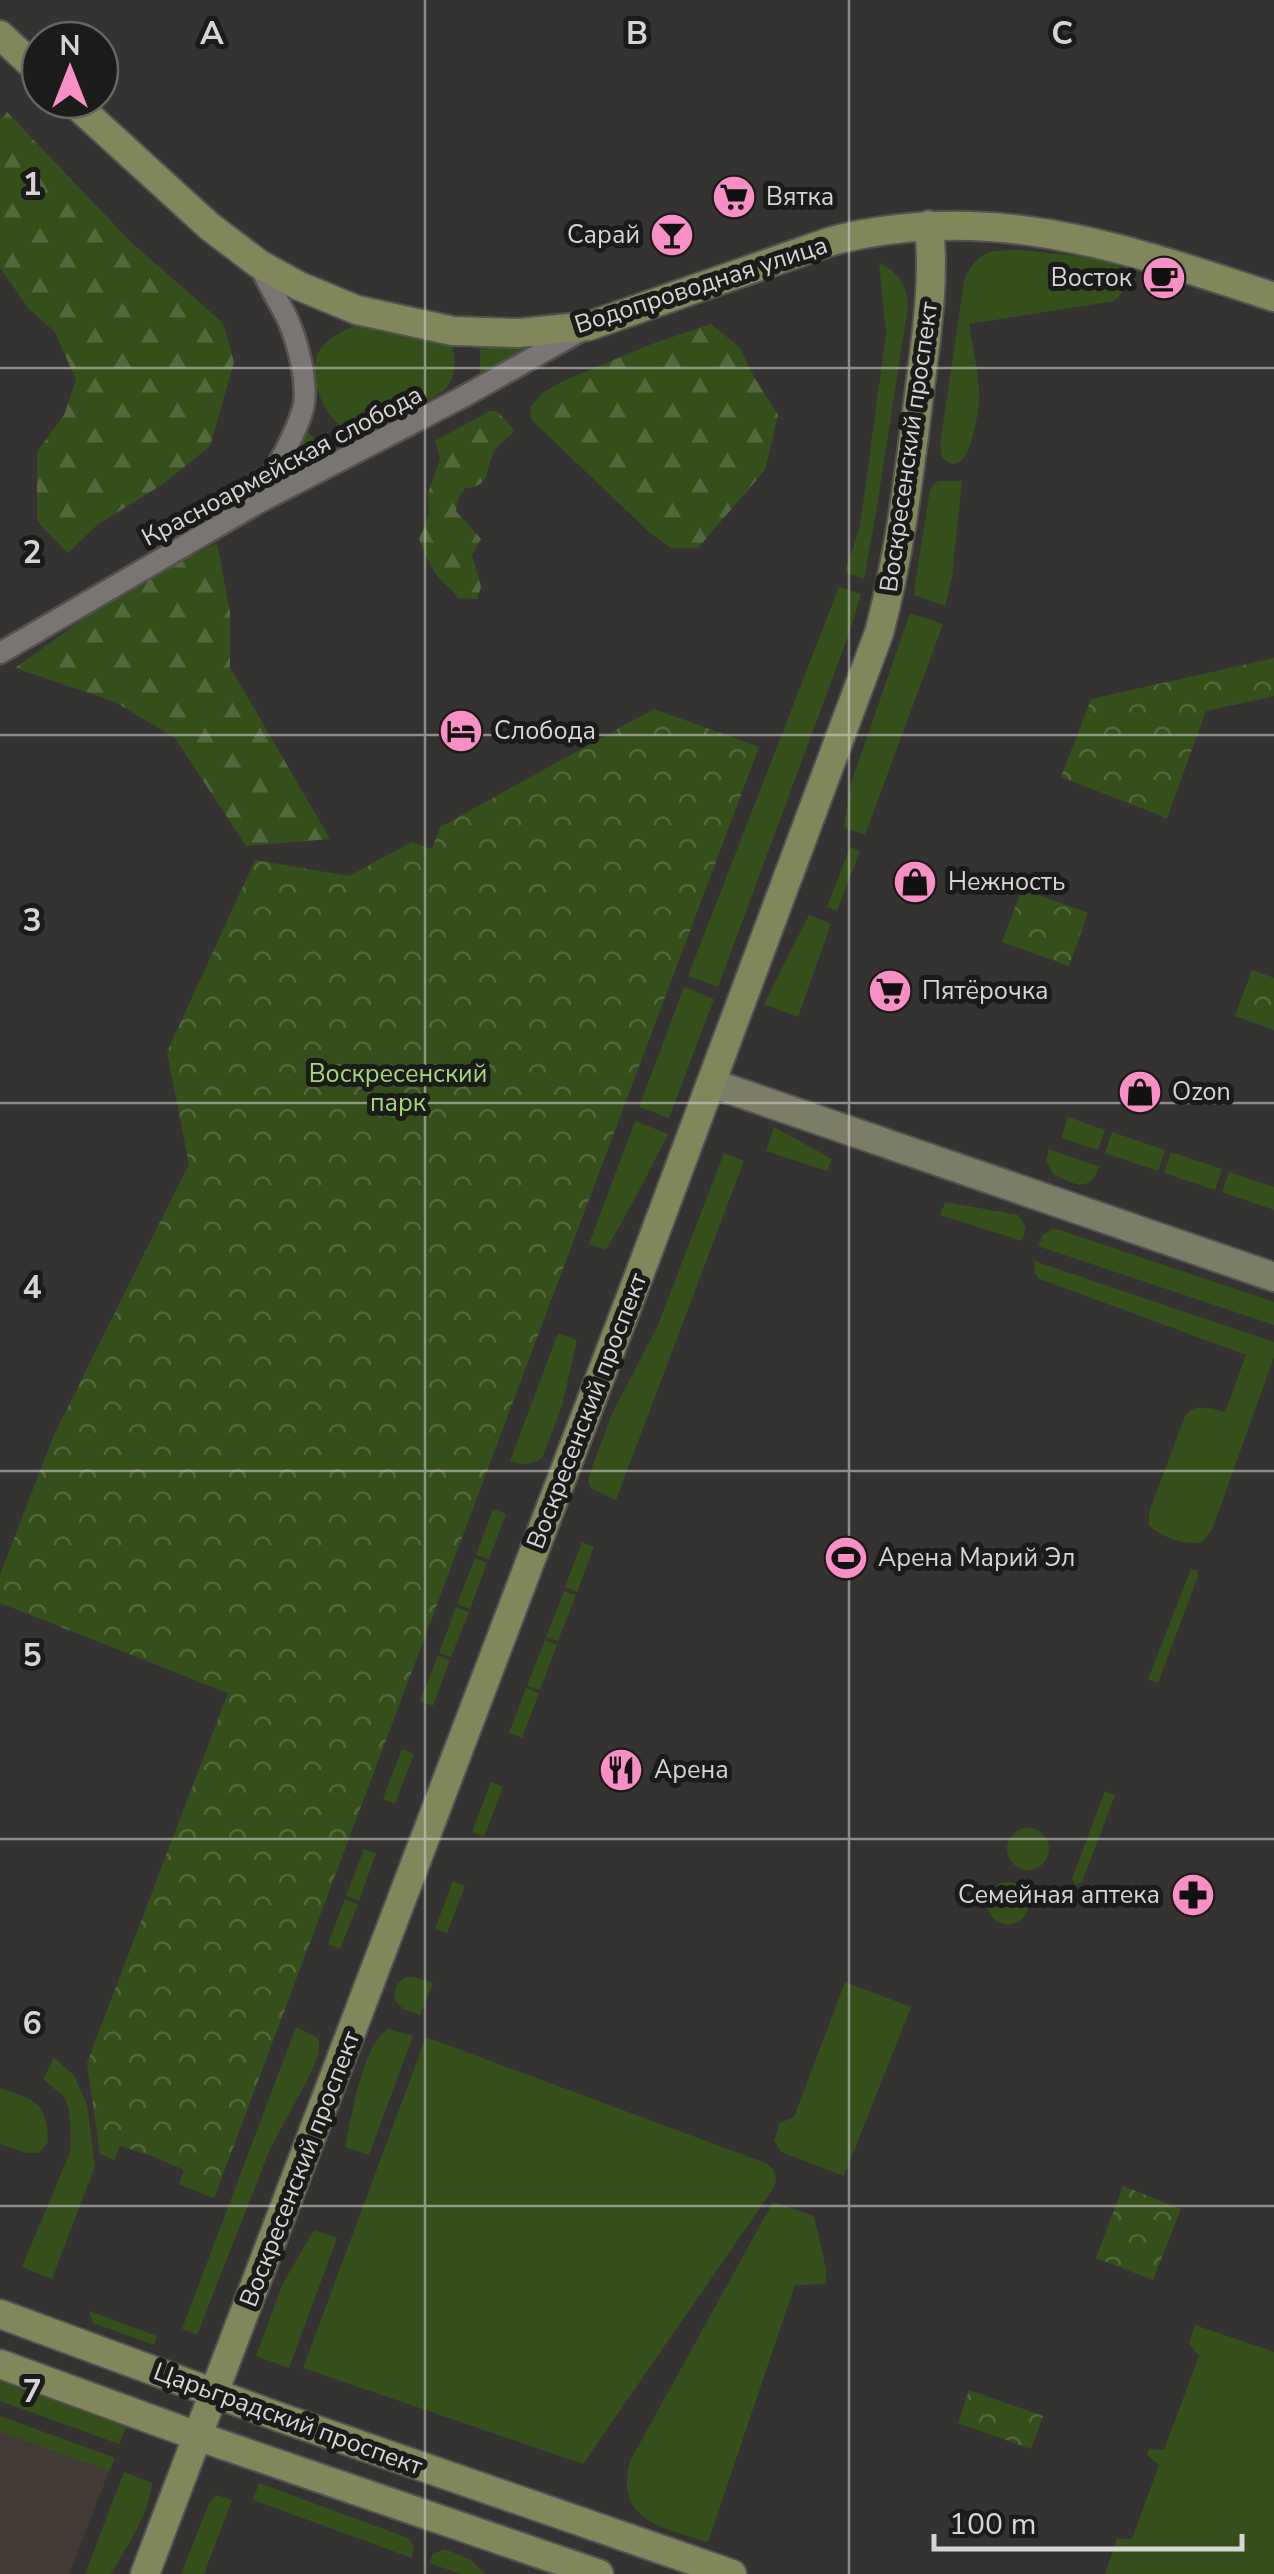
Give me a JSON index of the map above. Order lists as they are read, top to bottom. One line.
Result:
{"streets":{"main road":["Водопроводная улица","Воскресенский проспект","Царьградский проспект"],"street":["Красноармейская слобода"]},"crossings":[["Водопроводная улица","Воскресенский проспект"],["Водопроводная улица","Красноармейская слобода"],["Воскресенский проспект","Царьградский проспект"]],"parks":["Воскресенский парк"],"places":{"supermarket":["Вятка","Пятёрочка"],"bar":["Сарай"],"cafe":["Восток"],"hotel":["Слобода"],"shop":["Нежность","Ozon"],"sports":["Арена Марий Эл"],"restaurant":["Арена"],"pharmacy":["Семейная аптека"]},"scale_bar":"100 m","north":"top","grid":{"columns":["A","B","C"],"rows":["1","2","3","4","5","6","7"]}}
